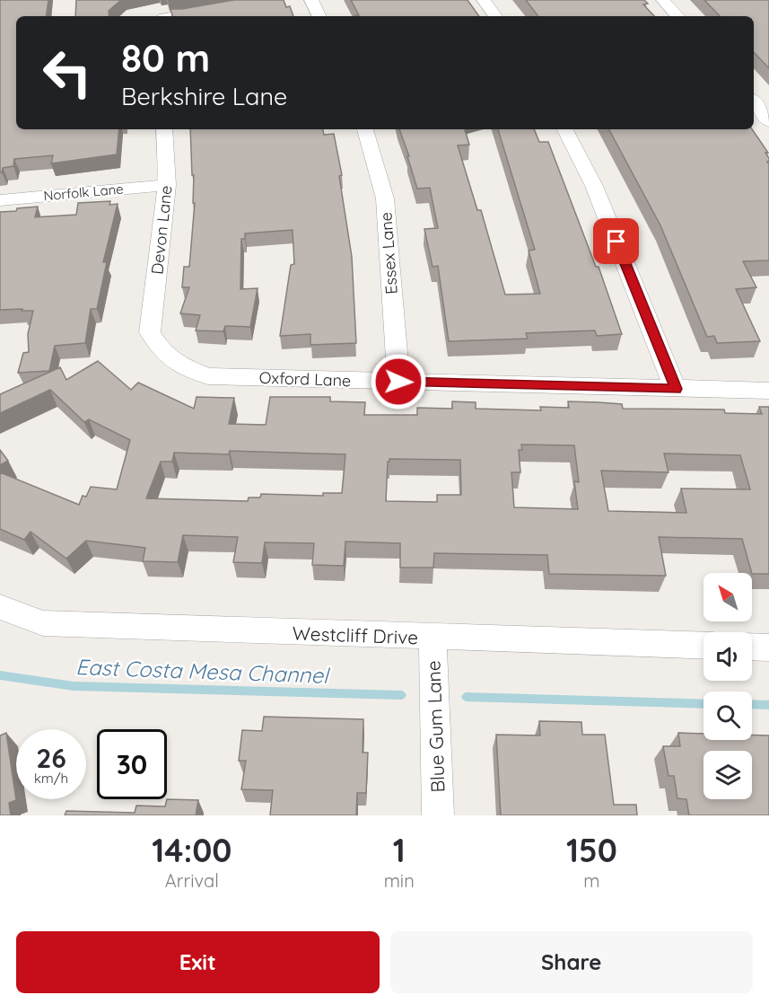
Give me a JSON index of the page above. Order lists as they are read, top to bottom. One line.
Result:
{"streets":{"street":["Norfolk Lane","Devon Lane","Essex Lane","Oxford Lane","Westcliff Drive","Blue Gum Lane"]},"crossings":[["Norfolk Lane","Devon Lane"],["Devon Lane","Oxford Lane"],["Essex Lane","Oxford Lane"],["Westcliff Drive","Blue Gum Lane"]],"water":["East Costa Mesa Channel"],"north":"top left","page":{"turn":["80 m","Berkshire Lane"],"speed":"26 km/h","limit":"30","eta":["14:00","Arrival","1","min","150","m"],"buttons":["Exit","Share"]}}
